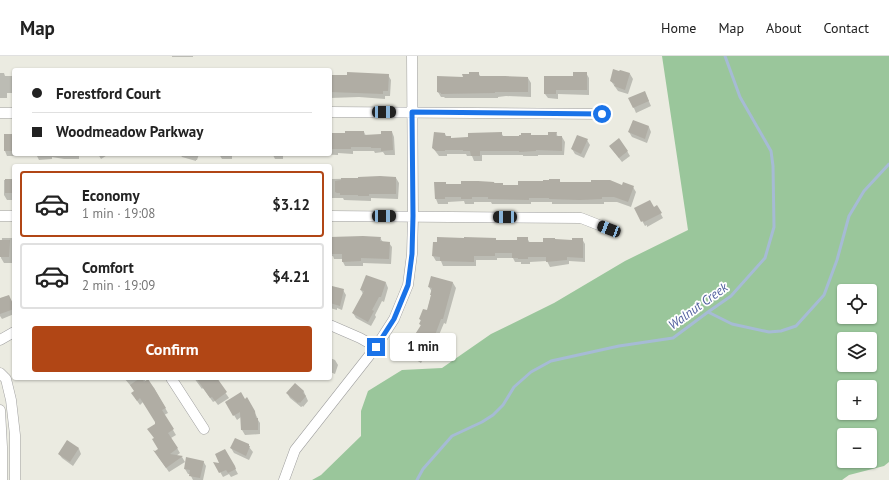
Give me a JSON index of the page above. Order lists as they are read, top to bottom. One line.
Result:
{"water":["Walnut Creek"],"page":{"header":"Map","nav":["Home","Map","About","Contact"],"banner":["Forestford Court","Woodmeadow Parkway"],"list":[{"name":"Economy","note":"1 min · 19:08","value":"$3.12"},{"name":"Comfort","note":"2 min · 19:09","value":"$4.21"}],"map_buttons":["+","−"],"buttons":"Confirm","bubble":"1 min"}}
